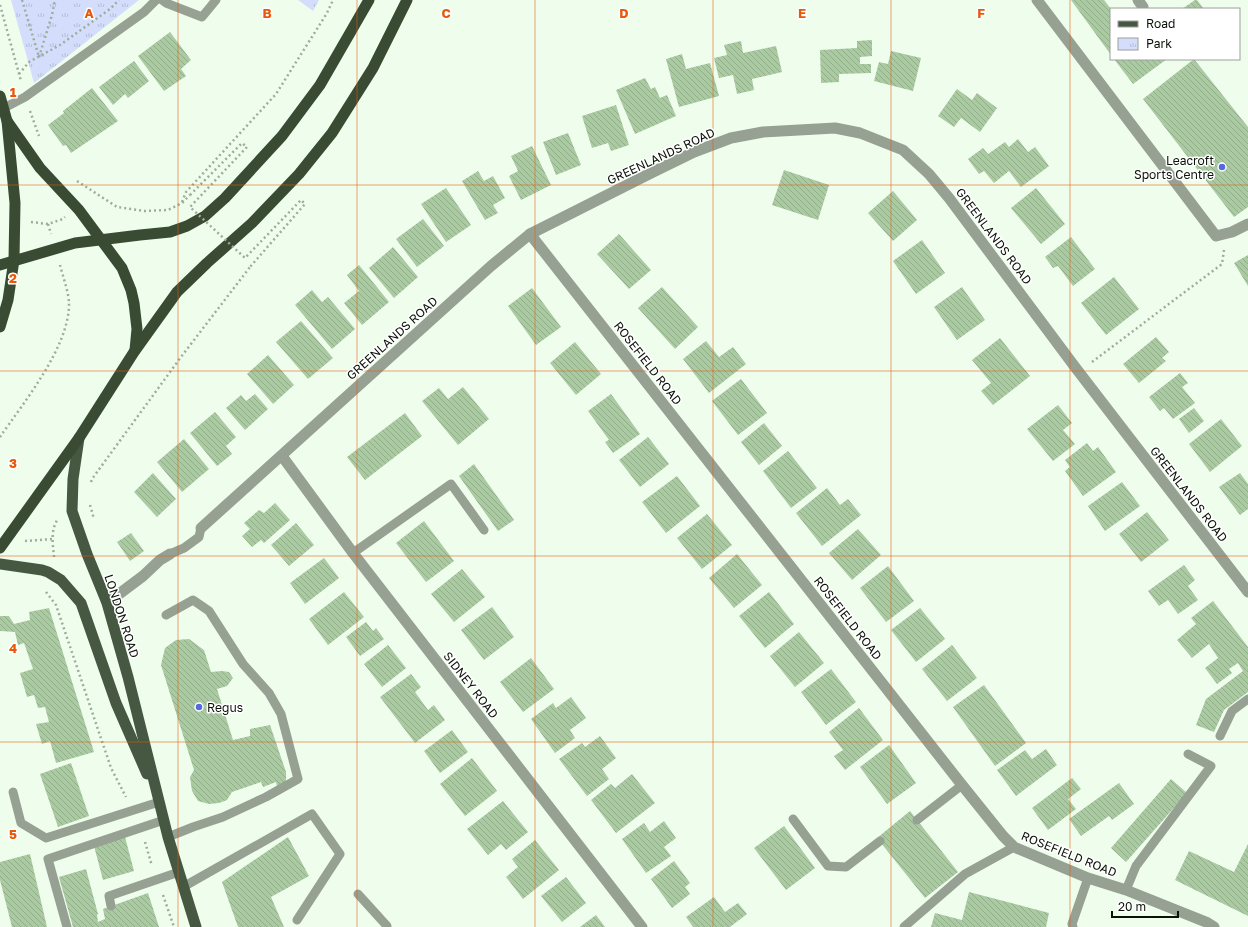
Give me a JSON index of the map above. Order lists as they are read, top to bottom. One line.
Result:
{"streets":{"main road":["LONDON ROAD"],"street":["GREENLANDS ROAD","ROSEFIELD ROAD","SIDNEY ROAD"]},"crossings":[["GREENLANDS ROAD","ROSEFIELD ROAD"],["GREENLANDS ROAD","SIDNEY ROAD"]],"places":["Leacroft Sports Centre","Regus"],"legend":["Road","Park"],"scale_bar":"20 m","grid":{"columns":["A","B","C","D","E","F"],"rows":["1","2","3","4","5"]}}
